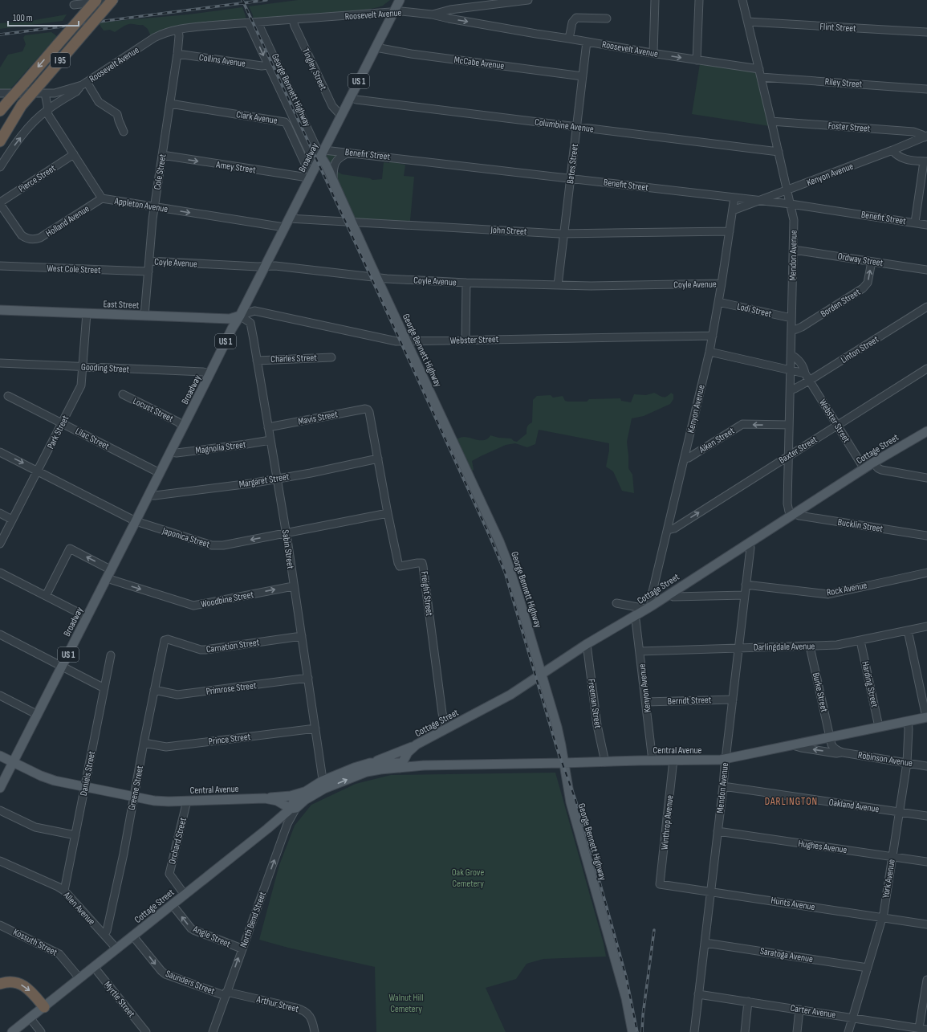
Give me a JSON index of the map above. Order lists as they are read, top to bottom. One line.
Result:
{"streets":{"highway":["I 95"],"main road":["US 1","George Bennett Highway","Broadway","East Street","Cottage Street","Central Avenue"],"street":["Roosevelt Avenue","Flint Street","Collins Avenue","McCabe Avenue","Tingley Street","Riley Street","Clark Avenue","Columbine Avenue","Foster Street","Benefit Street","Bates Street","Amey Street","Cole Street","Kenyon Avenue","Pierce Street","Appleton Avenue","Holland Avenue","John Street","Mendon Avenue","Ordway Street","Coyle Avenue","West Cole Street","Borden Street","Lodi Street","Webster Street","Linton Street","Charles Street","Gooding Street","Locust Street","Mavis Street","Park Street","Lilac Street","Aiken Street","Magnolia Street","Baxter Street","Margaret Street","Bucklin Street","Japonica Street","Sabin Street","Rock Avenue","Freight Street","Woodbine Street","Carnation Street","Darlingdale Avenue","Harding Street","Primrose Street","Burke Street","Berndt Street","Freeman Street","Prince Street","Robinson Avenue","Daniels Street","Greene Street","Oakland Avenue","Winthrop Avenue","Orchard Street","Hughes Avenue","York Avenue","Hunts Avenue","Allen Avenue","North Bend Street","Angle Street","Kossuth Street","Saratoga Avenue","Saunders Street","Myrtle Street","Arthur Street","Carter Avenue"]},"crossings":[["Roosevelt Avenue","Tingley Street"],["Roosevelt Avenue","George Bennett Highway"],["Roosevelt Avenue","Broadway"],["Roosevelt Avenue","Bates Street"],["Roosevelt Avenue","Cole Street"],["Roosevelt Avenue","Appleton Avenue"],["Roosevelt Avenue","Mendon Avenue"],["Flint Street","Mendon Avenue"],["Collins Avenue","George Bennett Highway"],["Collins Avenue","Cole Street"],["McCabe Avenue","Broadway"],["McCabe Avenue","Bates Street"],["Tingley Street","Broadway"],["Riley Street","Mendon Avenue"],["George Bennett Highway","Benefit Street"],["George Bennett Highway","Broadway"],["George Bennett Highway","John Street"],["George Bennett Highway","Coyle Avenue"],["George Bennett Highway","Webster Street"],["George Bennett Highway","Cottage Street"],["George Bennett Highway","Central Avenue"],["Clark Avenue","Broadway"],["Clark Avenue","Amey Street"],["Clark Avenue","Cole Street"],["Columbine Avenue","Broadway"],["Columbine Avenue","Bates Street"],["Columbine Avenue","Mendon Avenue"],["Foster Street","Kenyon Avenue"],["Foster Street","Mendon Avenue"],["Benefit Street","Broadway"],["Benefit Street","Bates Street"],["Benefit Street","Kenyon Avenue"],["Benefit Street","Mendon Avenue"],["Broadway","Amey Street"],["Broadway","Appleton Avenue"],["Broadway","John Street"],["Broadway","Coyle Avenue"],["Broadway","East Street"],["Broadway","Webster Street"],["Broadway","Gooding Street"],["Broadway","Locust Street"],["Broadway","Lilac Street"],["Broadway","Magnolia Street"],["Broadway","Margaret Street"],["Broadway","Japonica Street"],["Broadway","Sabin Street"],["Broadway","Woodbine Street"],["Broadway","Central Avenue"],["Bates Street","John Street"],["Bates Street","Coyle Avenue"],["Amey Street","Cole Street"],["Cole Street","Appleton Avenue"],["Cole Street","Coyle Avenue"],["Cole Street","West Cole Street"],["Cole Street","East Street"],["Kenyon Avenue","John Street"],["Kenyon Avenue","Mendon Avenue"],["Kenyon Avenue","Coyle Avenue"],["Kenyon Avenue","Lodi Street"],["Kenyon Avenue","Webster Street"],["Kenyon Avenue","Aiken Street"],["Kenyon Avenue","Cottage Street"],["Kenyon Avenue","Baxter Street"],["Kenyon Avenue","Darlingdale Avenue"],["Kenyon Avenue","Berndt Street"],["Kenyon Avenue","Central Avenue"],["Pierce Street","Appleton Avenue"],["Pierce Street","Holland Avenue"],["Appleton Avenue","Holland Avenue"],["Mendon Avenue","Ordway Street"],["Mendon Avenue","Borden Street"],["Mendon Avenue","Lodi Street"],["Mendon Avenue","Webster Street"],["Mendon Avenue","Linton Street"],["Mendon Avenue","Aiken Street"],["Mendon Avenue","Cottage Street"],["Mendon Avenue","Baxter Street"],["Mendon Avenue","Bucklin Street"],["Mendon Avenue","Rock Avenue"],["Mendon Avenue","Darlingdale Avenue"],["Mendon Avenue","Berndt Street"],["Mendon Avenue","Central Avenue"],["Mendon Avenue","Oakland Avenue"],["Mendon Avenue","Hughes Avenue"],["Mendon Avenue","Hunts Avenue"],["Mendon Avenue","Saratoga Avenue"],["Mendon Avenue","Carter Avenue"],["Ordway Street","Borden Street"],["East Street","Webster Street"],["East Street","Park Street"],["East Street","Sabin Street"],["Webster Street","Linton Street"],["Webster Street","Cottage Street"],["Webster Street","Baxter Street"],["Webster Street","Sabin Street"],["Charles Street","Sabin Street"],["Gooding Street","Park Street"],["Mavis Street","Sabin Street"],["Mavis Street","Freight Street"],["Park Street","Lilac Street"],["Park Street","Japonica Street"],["Magnolia Street","Sabin Street"],["Cottage Street","Bucklin Street"],["Cottage Street","Freight Street"],["Cottage Street","Freeman Street"],["Cottage Street","Central Avenue"],["Cottage Street","Orchard Street"],["Cottage Street","Allen Avenue"],["Cottage Street","North Bend Street"],["Cottage Street","Angle Street"],["Cottage Street","Kossuth Street"],["Cottage Street","Saunders Street"],["Cottage Street","Myrtle Street"],["Margaret Street","Sabin Street"],["Margaret Street","Freight Street"],["Japonica Street","Sabin Street"],["Japonica Street","Freight Street"],["Sabin Street","Woodbine Street"],["Sabin Street","Carnation Street"],["Sabin Street","Primrose Street"],["Sabin Street","Prince Street"],["Sabin Street","Central Avenue"],["Carnation Street","Greene Street"],["Darlingdale Avenue","Harding Street"],["Darlingdale Avenue","Burke Street"],["Harding Street","Central Avenue"],["Primrose Street","Greene Street"],["Burke Street","Central Avenue"],["Freeman Street","Central Avenue"],["Prince Street","Greene Street"],["Central Avenue","Robinson Avenue"],["Central Avenue","Daniels Street"],["Central Avenue","Greene Street"],["Central Avenue","Winthrop Avenue"],["Central Avenue","Orchard Street"],["Central Avenue","York Avenue"],["Central Avenue","North Bend Street"],["Robinson Avenue","York Avenue"],["Daniels Street","Allen Avenue"],["Greene Street","Allen Avenue"],["Oakland Avenue","York Avenue"],["Winthrop Avenue","Hunts Avenue"],["Hughes Avenue","York Avenue"],["York Avenue","Hunts Avenue"],["York Avenue","Saratoga Avenue"],["York Avenue","Carter Avenue"],["North Bend Street","Angle Street"],["North Bend Street","Saunders Street"],["North Bend Street","Arthur Street"],["Saunders Street","Arthur Street"]],"one_way":["Amey Street","Appleton Avenue","Borden Street","Aiken Street","Baxter Street","Woodbine Street","Robinson Avenue","North Bend Street","Angle Street","Saunders Street"],"districts":["DARLINGTON"],"parks":["Oak Grove Cemetery","Walnut Hill Cemetery"],"scale_bar":"100 m"}
